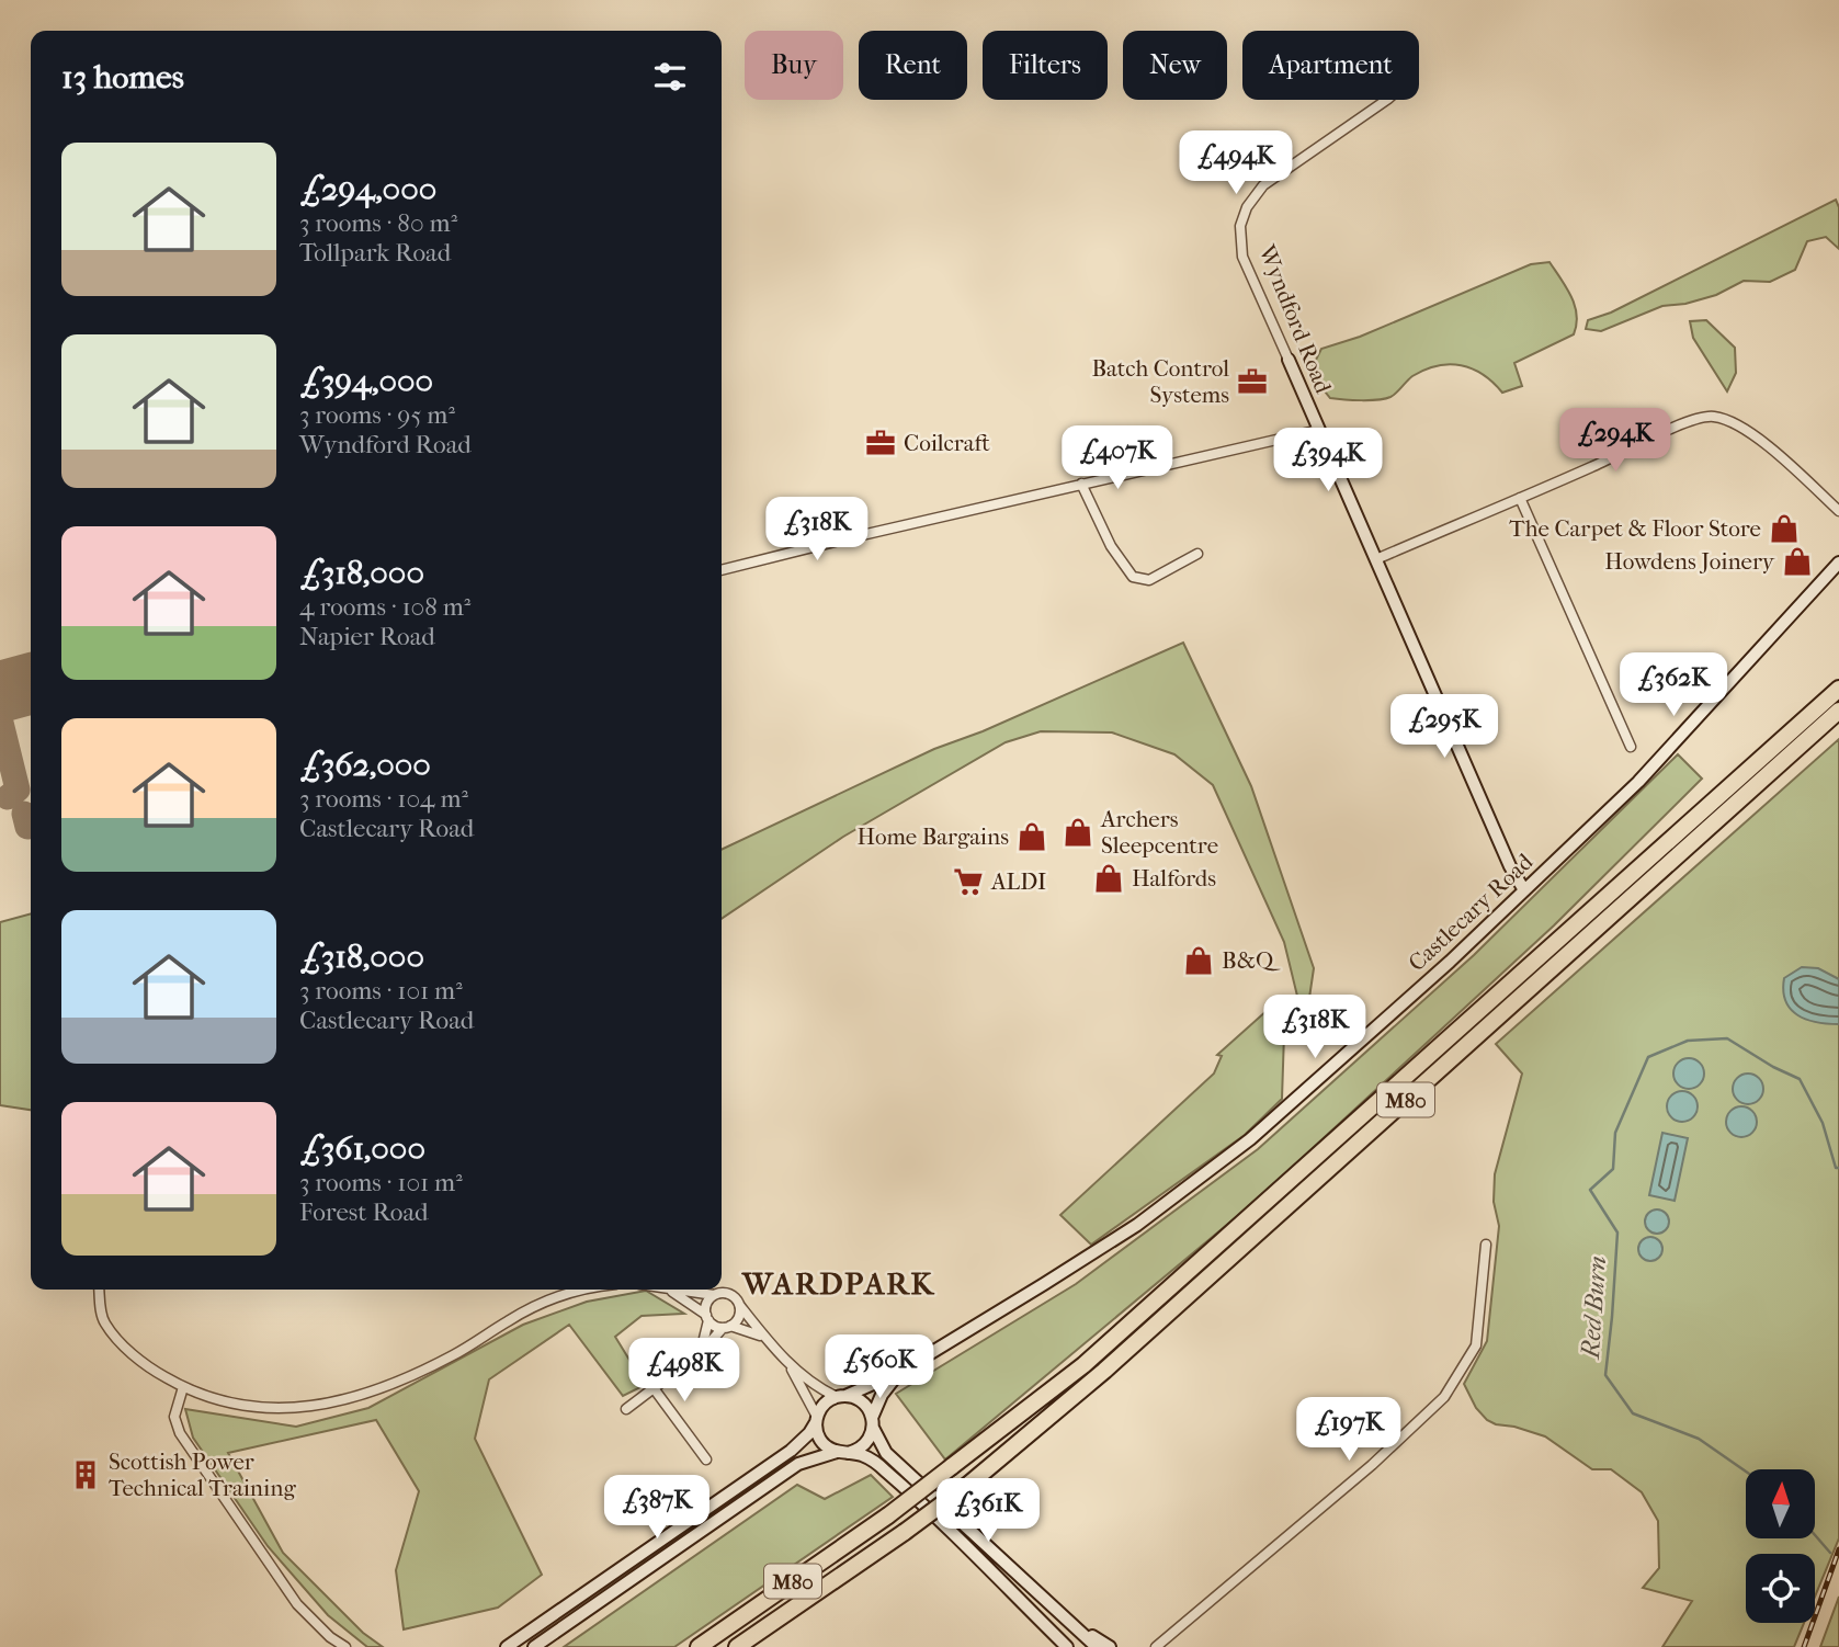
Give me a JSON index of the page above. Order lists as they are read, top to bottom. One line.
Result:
{"streets":{"highway":["M80"],"main road":["Wyndford Road","Castlecary Road"]},"crossings":[["Wyndford Road","Castlecary Road"]],"districts":["WARDPARK"],"water":["Red Burn"],"places":{"office":["Batch Control Systems","Coilcraft"],"shop":["The Carpet & Floor Store","Howdens Joinery","Archers Sleepcentre","Home Bargains","Halfords","B&Q"],"supermarket":["ALDI"],"building":["Scottish Power Technical Training"]},"north":"top","page":{"chip":["Buy","Rent","Filters","New","Apartment"],"heading":"13 homes","list":[{"name":"£294,000","note":"3 rooms · 80 m² · Tollpark Road"},{"name":"£394,000","note":"3 rooms · 95 m² · Wyndford Road"},{"name":"£318,000","note":"4 rooms · 108 m² · Napier Road"},{"name":"£362,000","note":"3 rooms · 104 m² · Castlecary Road"},{"name":"£318,000","note":"3 rooms · 101 m² · Castlecary Road"},{"name":"£361,000","note":"3 rooms · 101 m² · Forest Road"}],"price":["£494K","£294K","£407K","£394K","£318K","£362K","£295K","£318K","£560K","£498K","£197K","£387K","£361K"]}}
